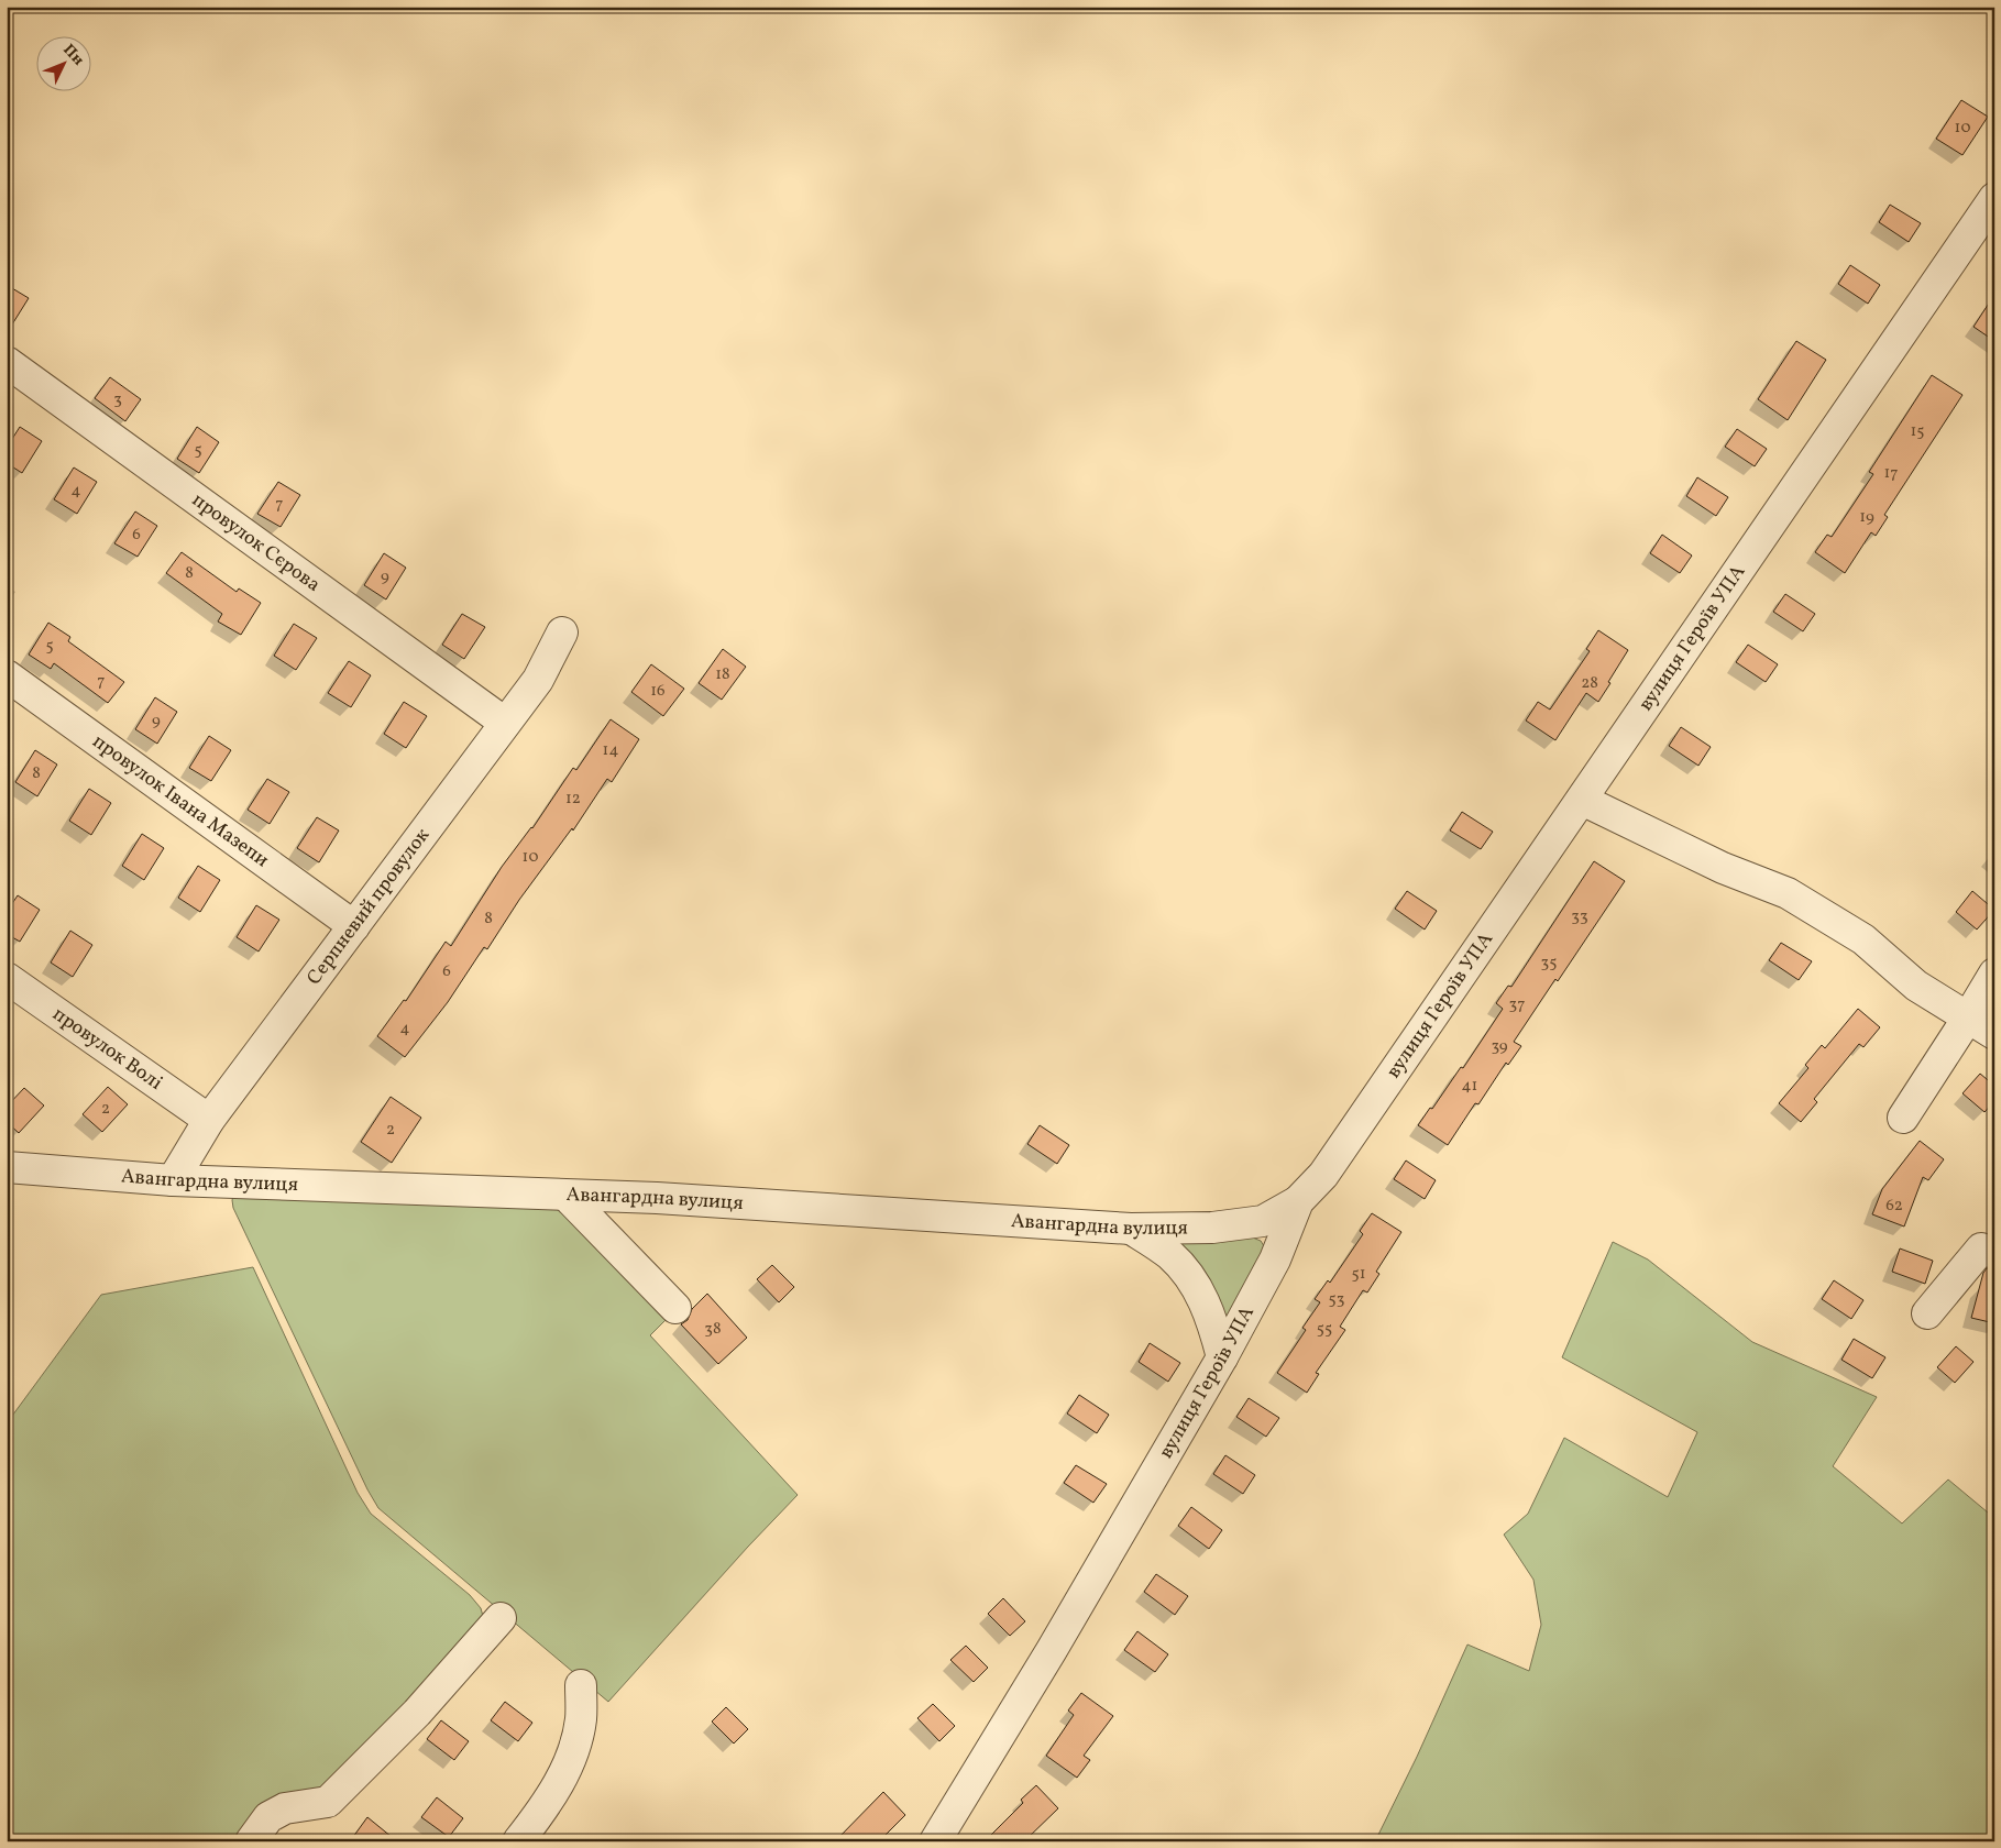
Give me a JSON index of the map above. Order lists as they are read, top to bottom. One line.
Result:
{"streets":{"street":["провулок Сєрова","вулиця Героїв УПА","провулок Івана Мазепи","Серпневий провулок","провулок Волі","Авангардна вулиця"]},"crossings":[["провулок Сєрова","Серпневий провулок"],["вулиця Героїв УПА","Авангардна вулиця"],["провулок Івана Мазепи","Серпневий провулок"],["Серпневий провулок","провулок Волі"],["Серпневий провулок","Авангардна вулиця"]],"house_numbers":["10","3","15","5","17","4","7","19","6","8","9","5","18","7","28","16","9","14","8","12","10","33","8","35","6","37","4","39","41","2","2","62","51","53","38","55"],"north":"top right"}
